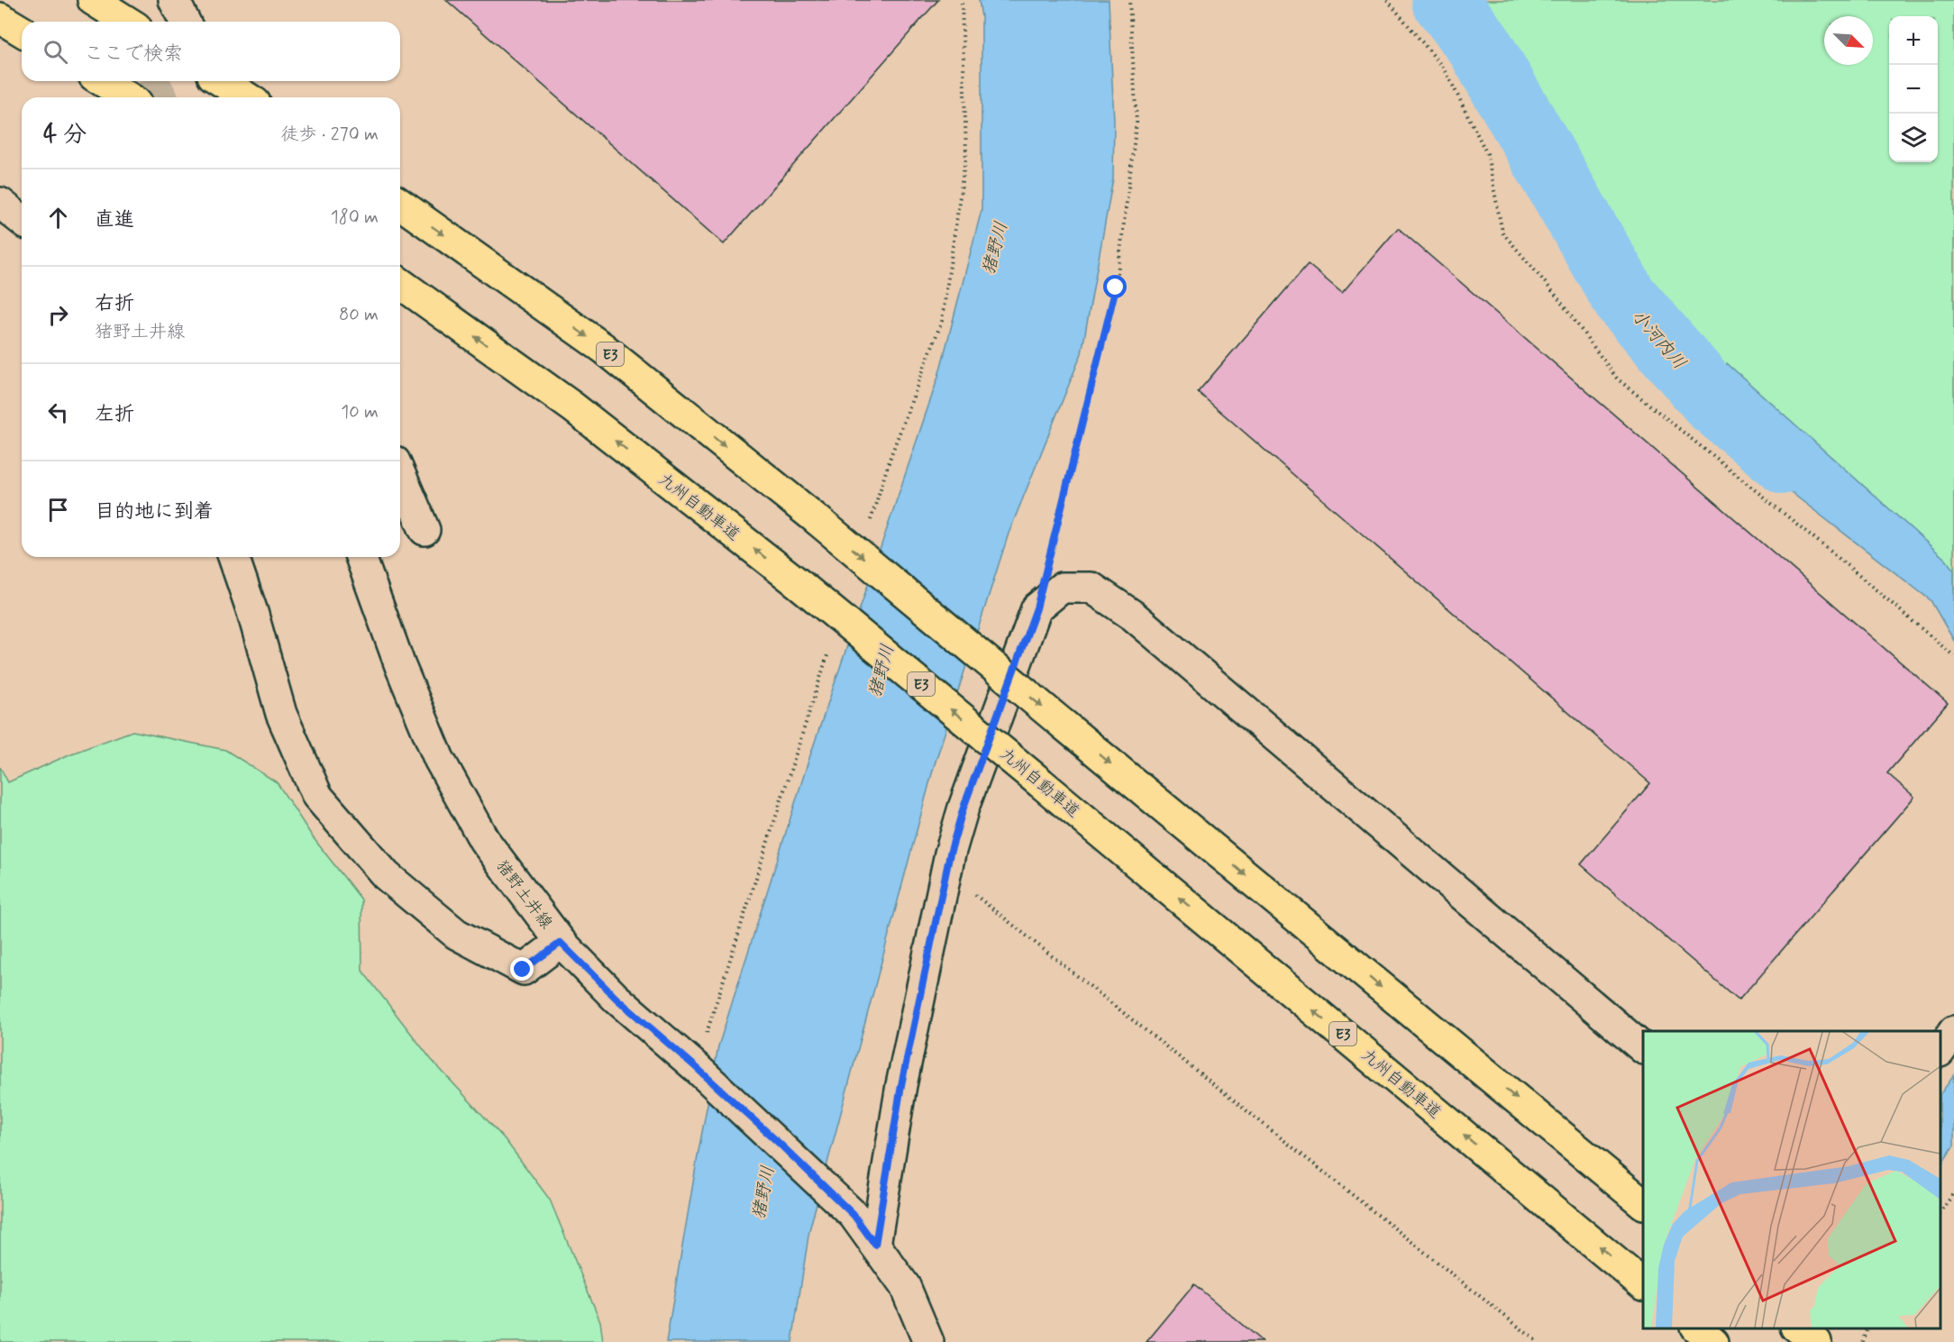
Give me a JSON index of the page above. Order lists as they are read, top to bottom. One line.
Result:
{"streets":{"highway":["E3","九州自動車道"],"street":["猪野土井線"]},"water":["猪野川","小河内川"],"north":"bottom right","page":{"map_buttons":["+","−"],"search":"ここで検索","heading":["4 分","徒歩 · 270 m"],"list":[["直進","180 m"],["右折","猪野土井線","80 m"],["左折","10 m"],"目的地に到着"]}}
